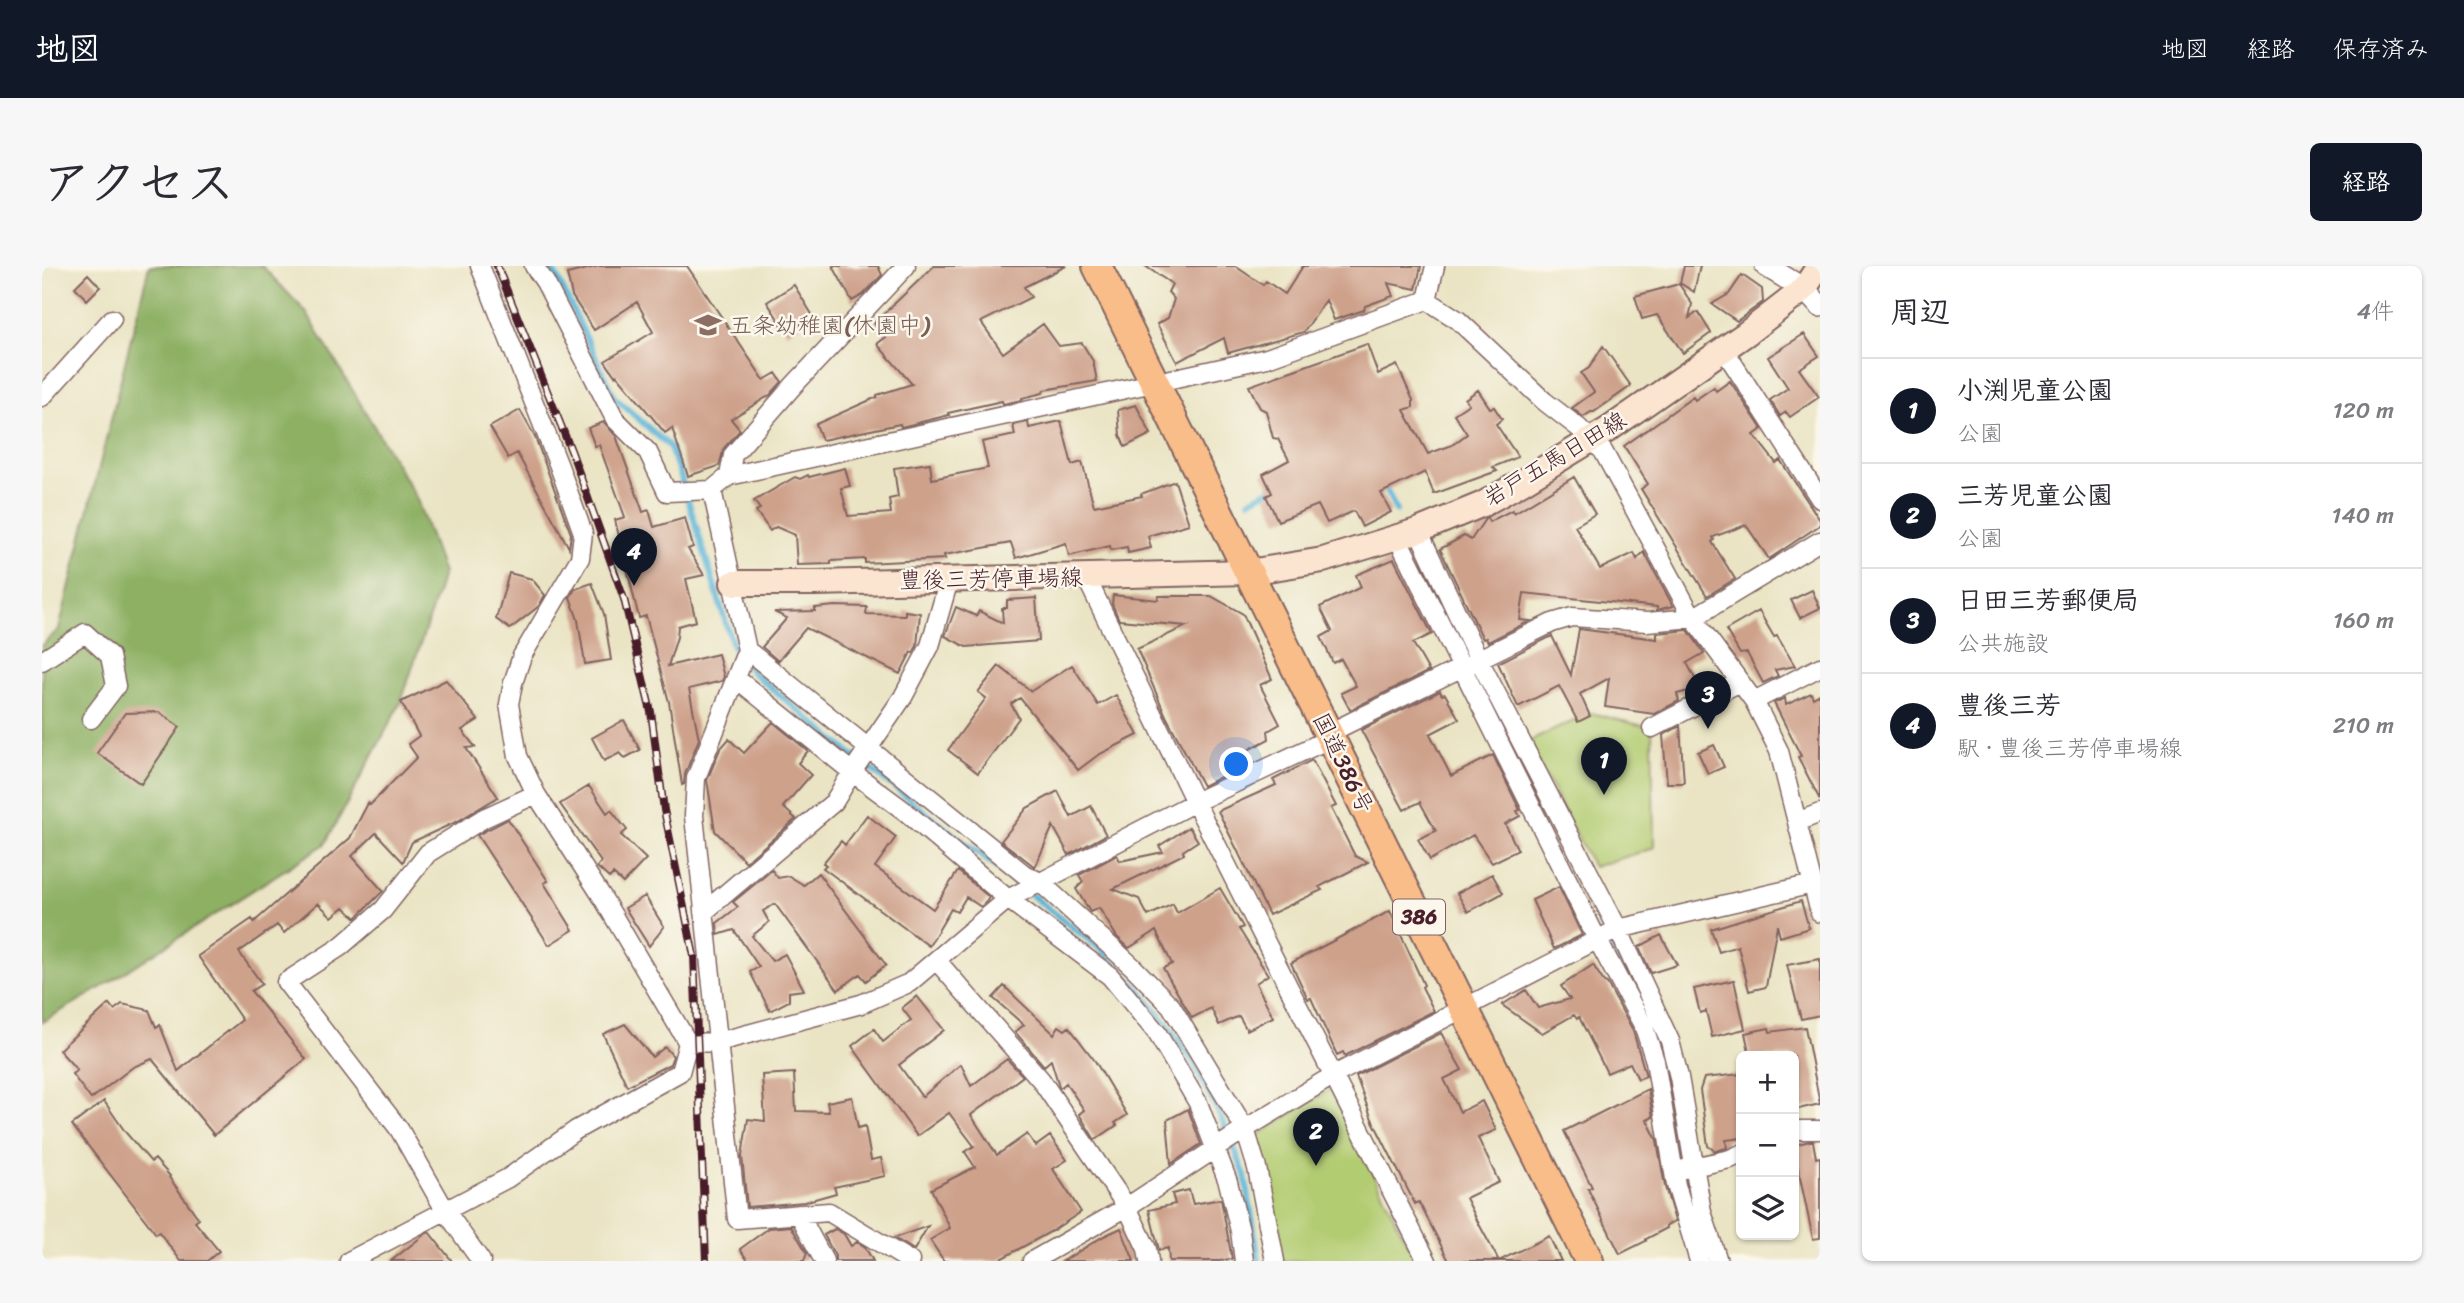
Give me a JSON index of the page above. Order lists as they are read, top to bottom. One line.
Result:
{"streets":{"highway":["国道386号","386"],"main road":["岩戸五馬日田線","豊後三芳停車場線"]},"crossings":[["岩戸五馬日田線","豊後三芳停車場線"],["岩戸五馬日田線","国道386号"],["豊後三芳停車場線","国道386号"]],"places":{"school or university":["五条幼稚園(休園中)"]},"page":{"header":"地図","nav":["地図","経路","保存済み"],"title":"アクセス","buttons":"経路","heading":["周辺","4件"],"list":[{"mark":"1","name":"小渕児童公園","note":"公園","value":"120 m"},{"mark":"2","name":"三芳児童公園","note":"公園","value":"140 m"},{"mark":"3","name":"日田三芳郵便局","note":"公共施設","value":"160 m"},{"mark":"4","name":"豊後三芳","note":"駅 · 豊後三芳停車場線","value":"210 m"}],"pins":["4","3","1","2"],"map_buttons":["+","−"]}}
